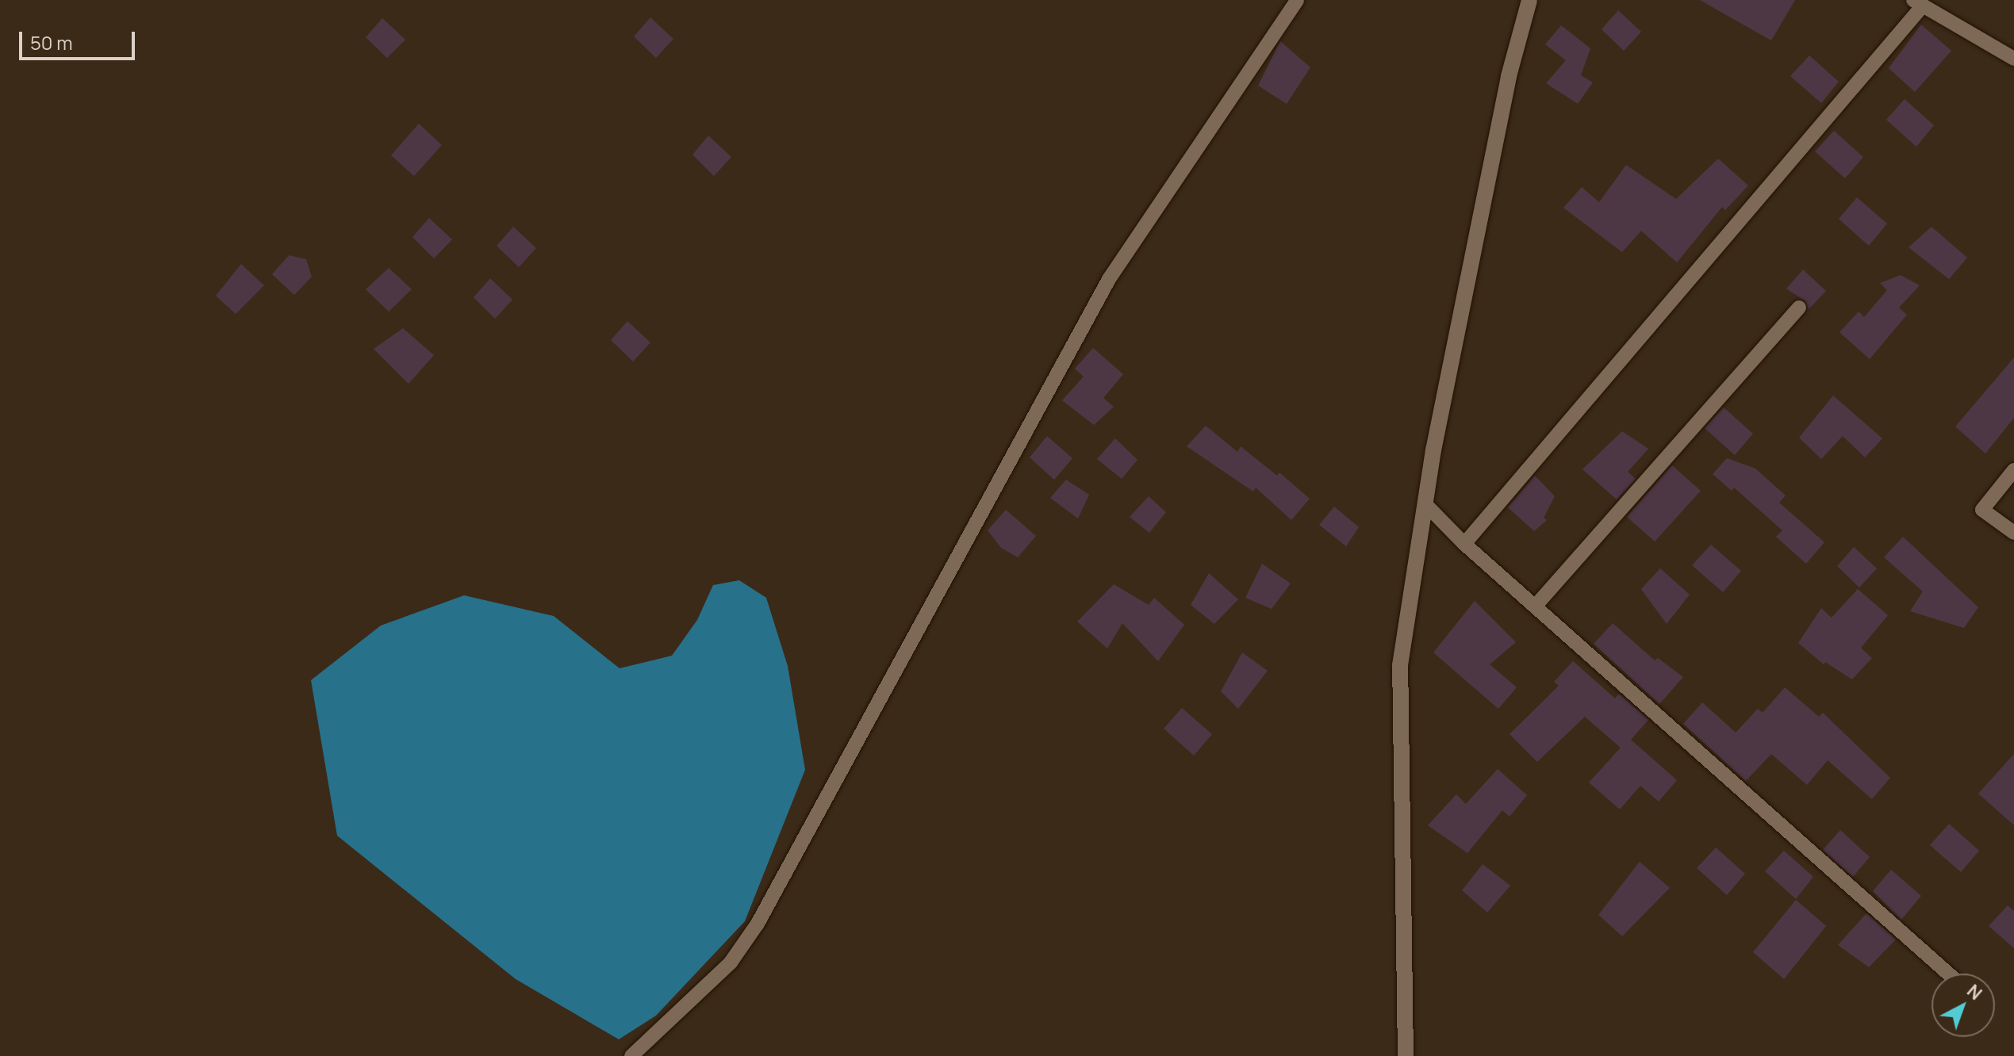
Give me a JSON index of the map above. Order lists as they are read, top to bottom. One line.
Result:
{"scale_bar":"50 m","north":"top right"}
